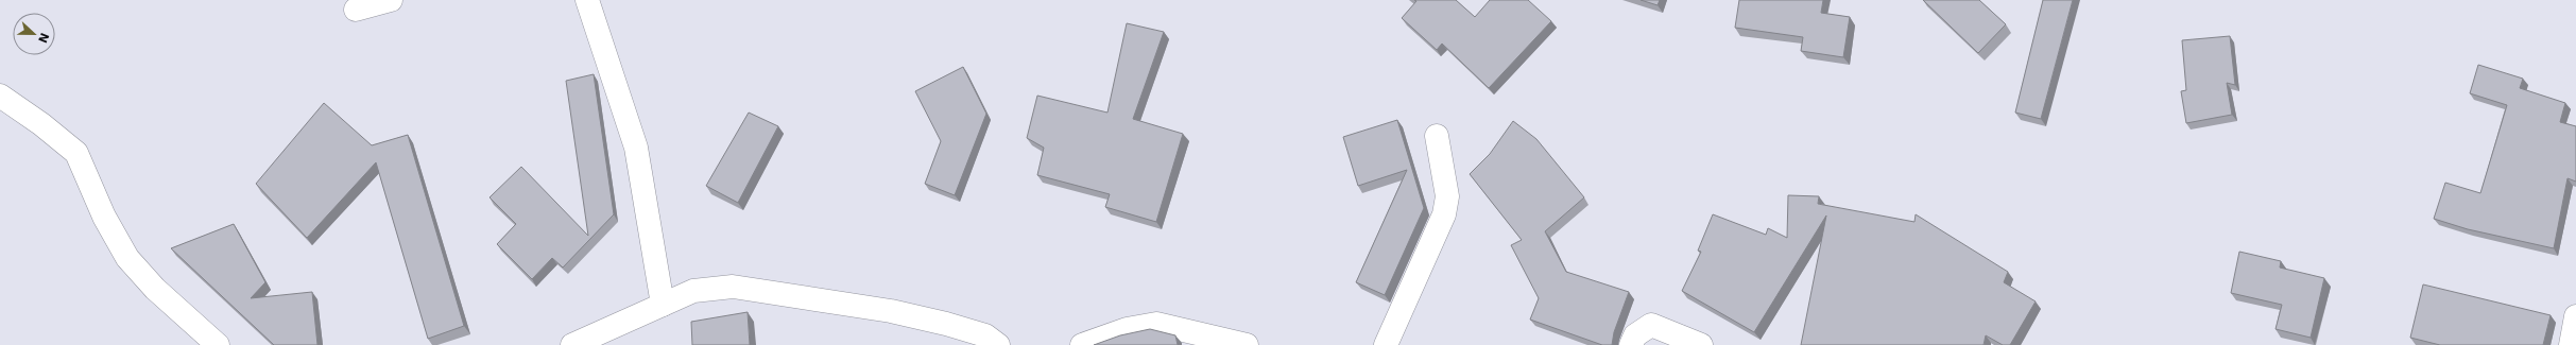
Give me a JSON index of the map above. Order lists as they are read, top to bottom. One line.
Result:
{"north":"right"}
